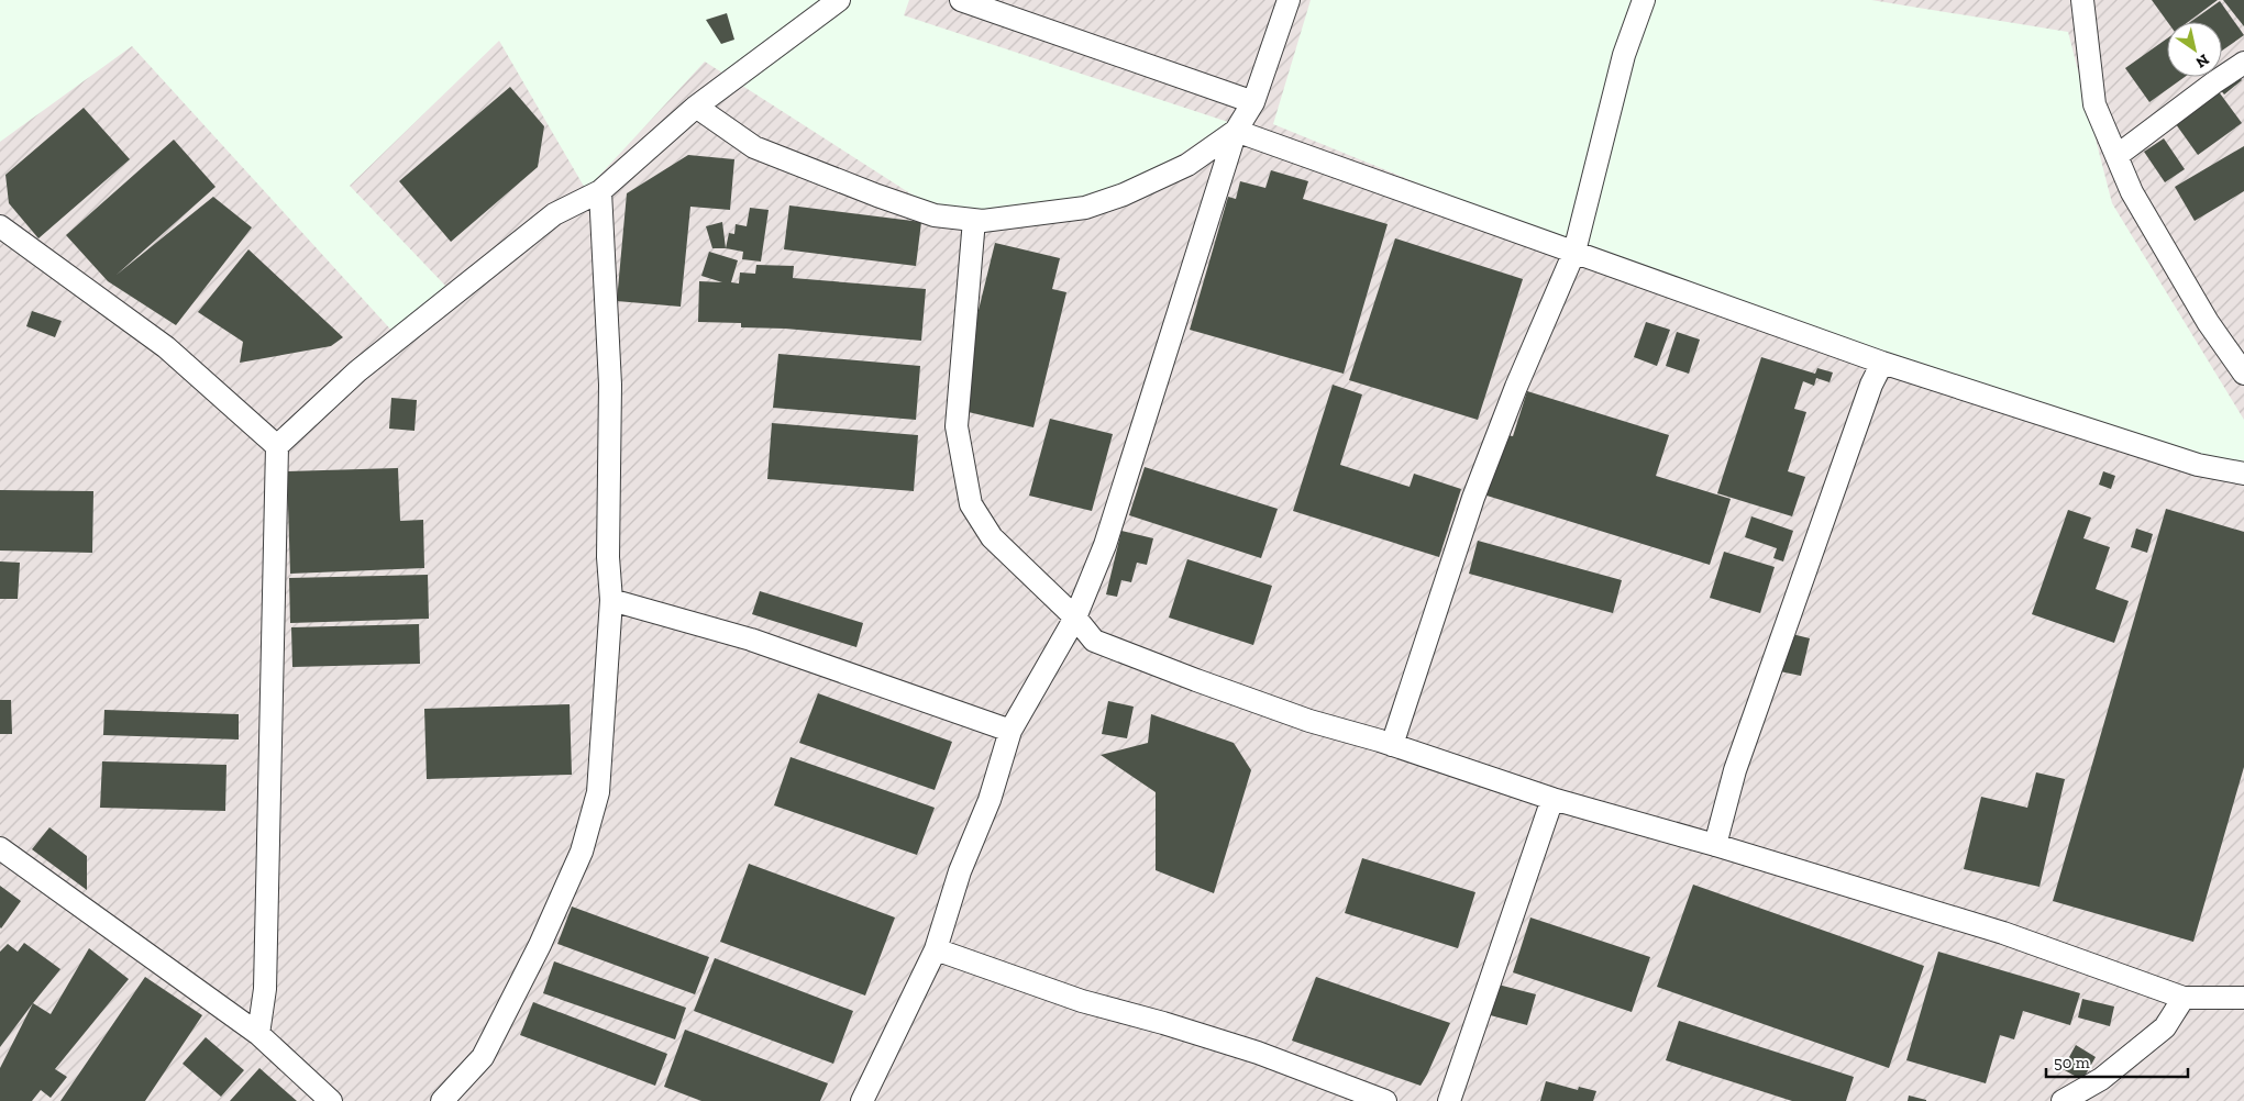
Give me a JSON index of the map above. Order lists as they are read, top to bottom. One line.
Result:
{"scale_bar":"50 m","north":"bottom right"}
